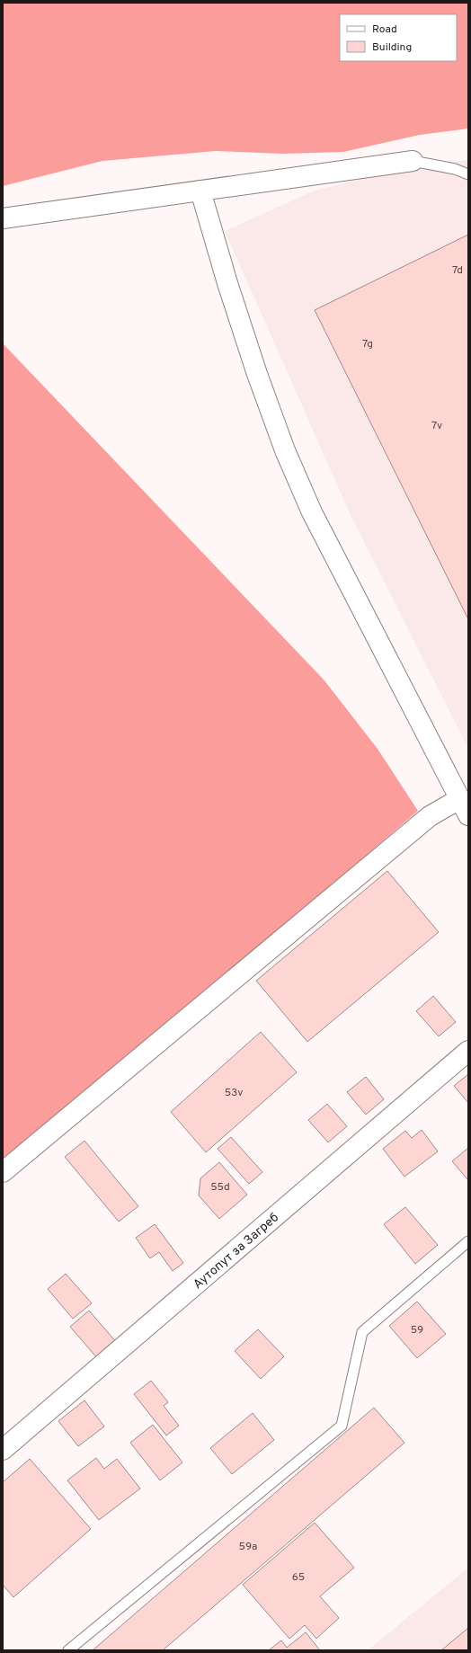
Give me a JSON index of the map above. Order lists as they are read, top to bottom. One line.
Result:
{"streets":{"street":["Аутопут за Загреб"]},"house_numbers":["7d","7g","7v","53v","55d","59","59a","65"],"legend":["Road","Building"]}
